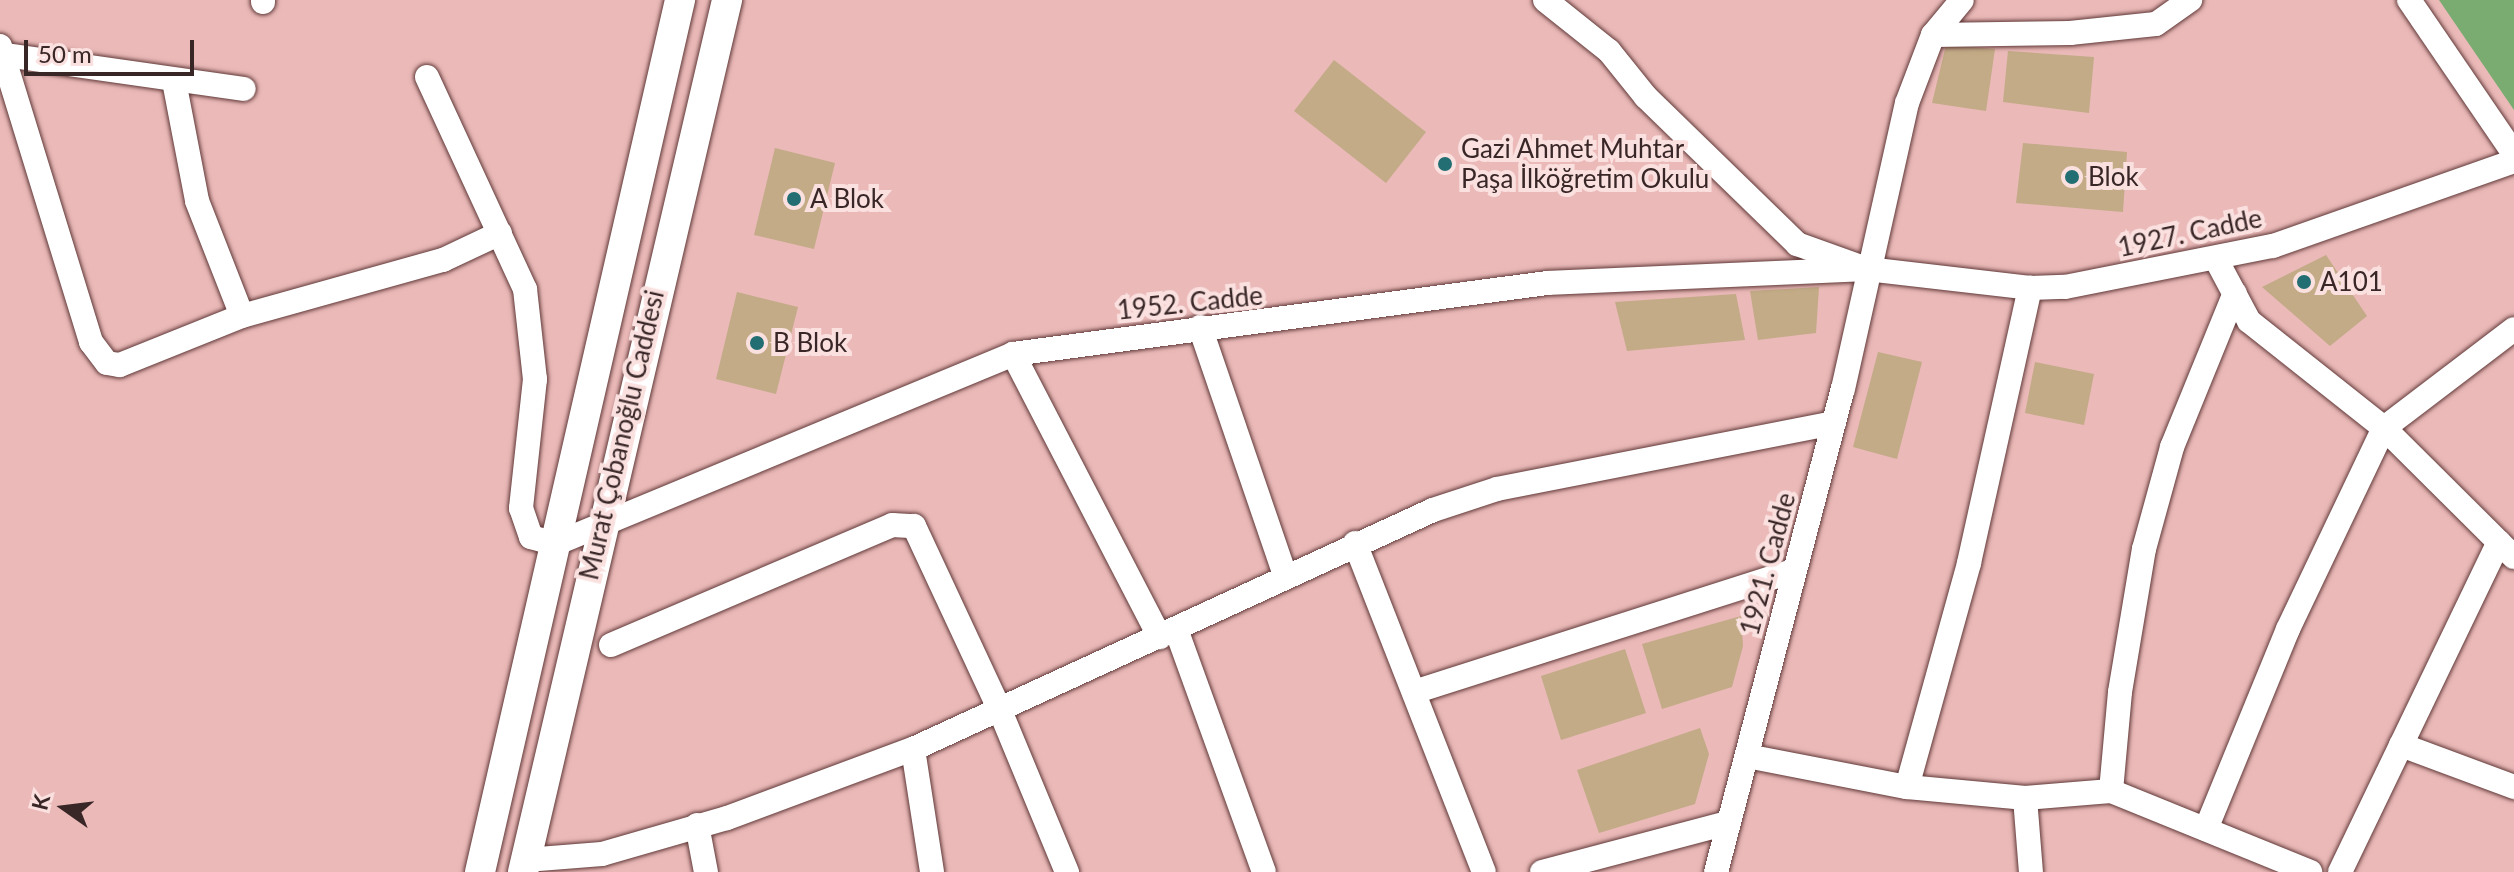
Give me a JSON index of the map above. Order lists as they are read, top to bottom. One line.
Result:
{"streets":{"main road":["Murat Çobanoğlu Caddesi"],"street":["1927. Cadde","1952. Cadde","1921. Cadde"]},"crossings":[["1927. Cadde","1952. Cadde"],["1927. Cadde","1921. Cadde"],["1952. Cadde","Murat Çobanoğlu Caddesi"],["1952. Cadde","1921. Cadde"]],"places":["Gazi Ahmet Muhtar Paşa İlköğretim Okulu","Blok","A Blok","A101","B Blok"],"scale_bar":"50 m","north":"left"}
